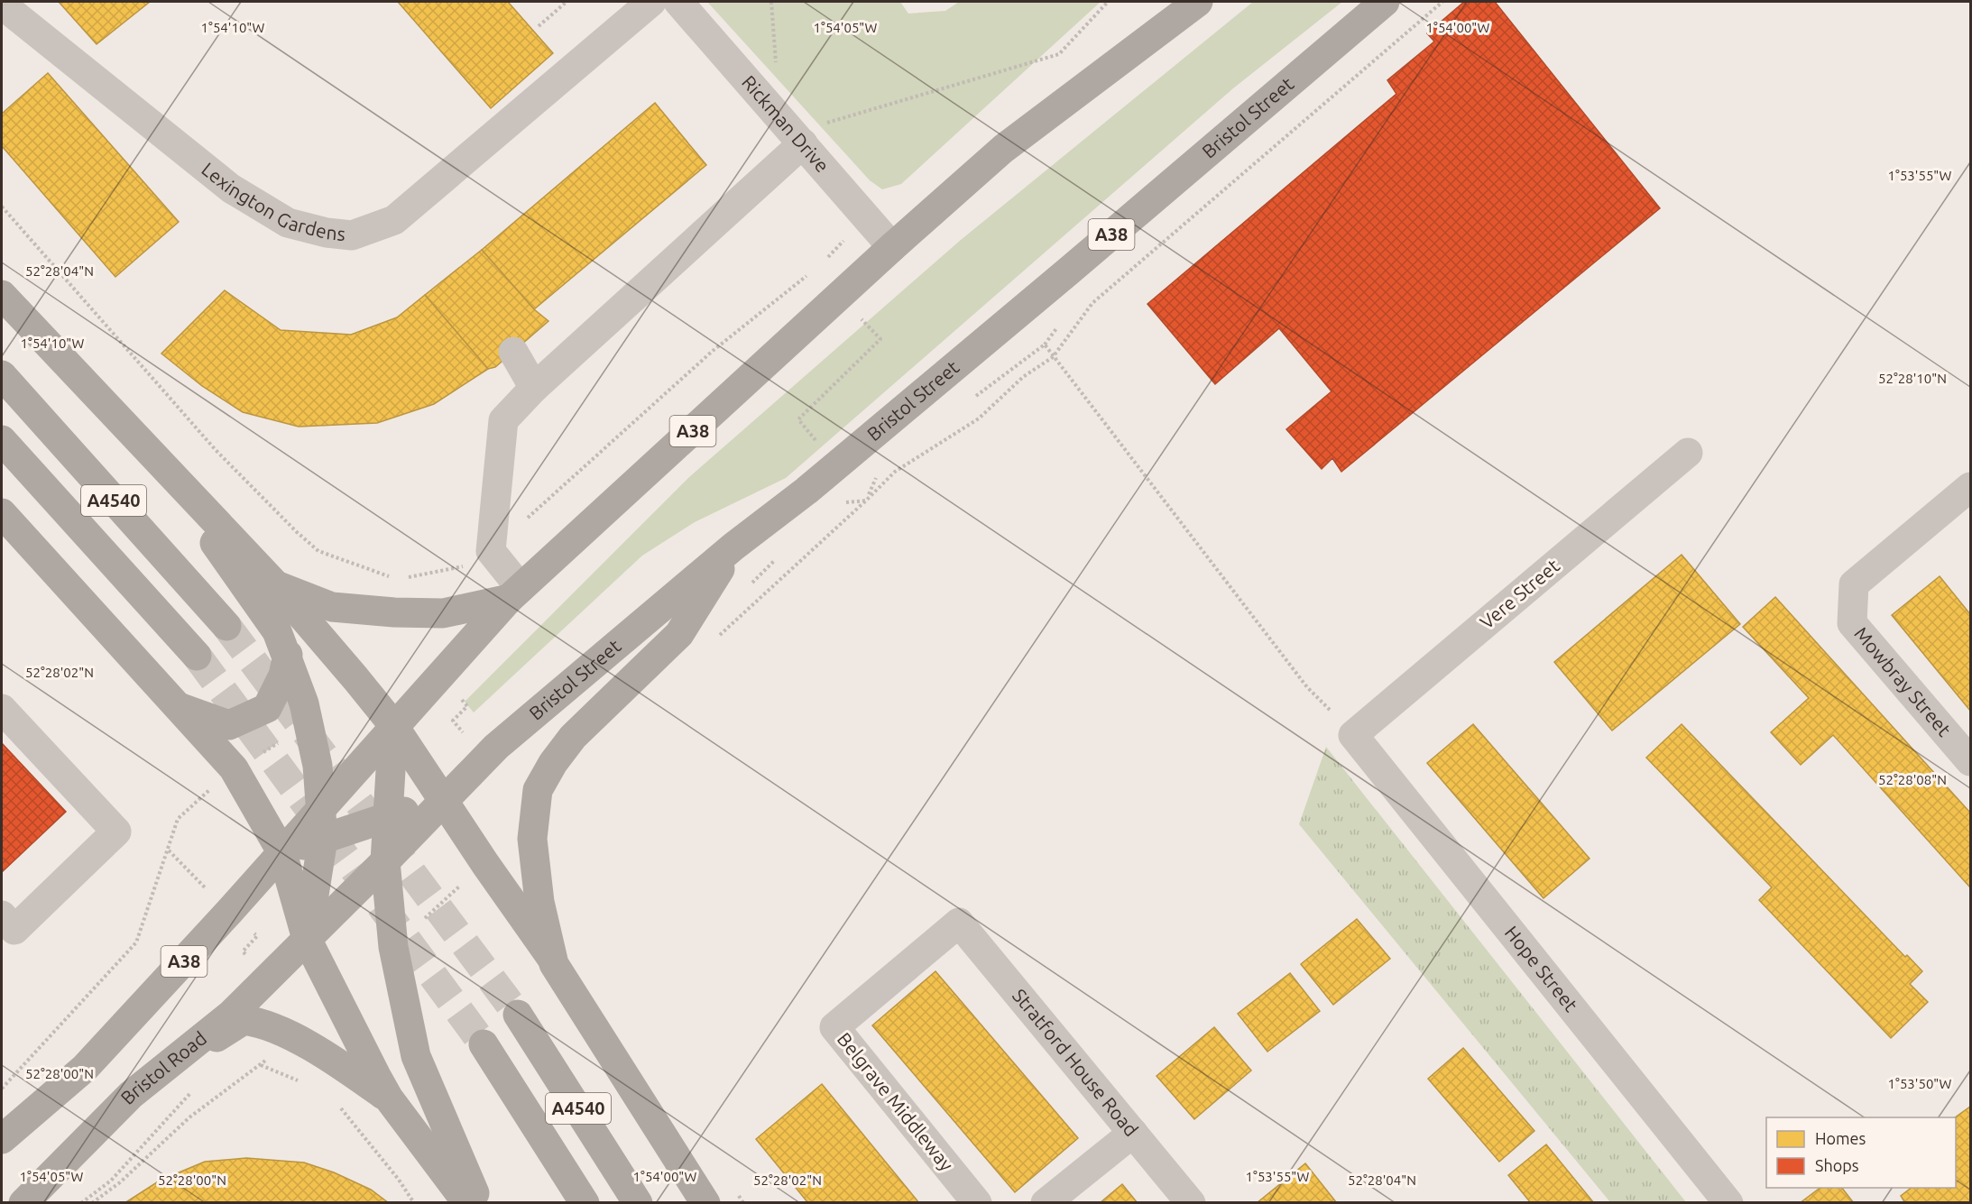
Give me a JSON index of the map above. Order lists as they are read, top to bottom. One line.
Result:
{"streets":{"highway":["Bristol Street","A38","A4540","Bristol Road"],"street":["Rickman Drive","Lexington Gardens","Vere Street","Mowbray Street","Hope Street","Stratford House Road","Belgrave Middleway"]},"crossings":[["Bristol Street","A38"],["Rickman Drive","A38"],["A38","Bristol Road"],["Vere Street","Hope Street"],["Stratford House Road","Belgrave Middleway"]],"legend":["Homes","Shops"],"coordinates":["1°54'10\"W","1°54'05\"W","1°54'00\"W","1°53'55\"W","52°28'04\"N","52°28'10\"N","52°28'02\"N","52°28'08\"N","52°28'00\"N","1°53'50\"W"]}
